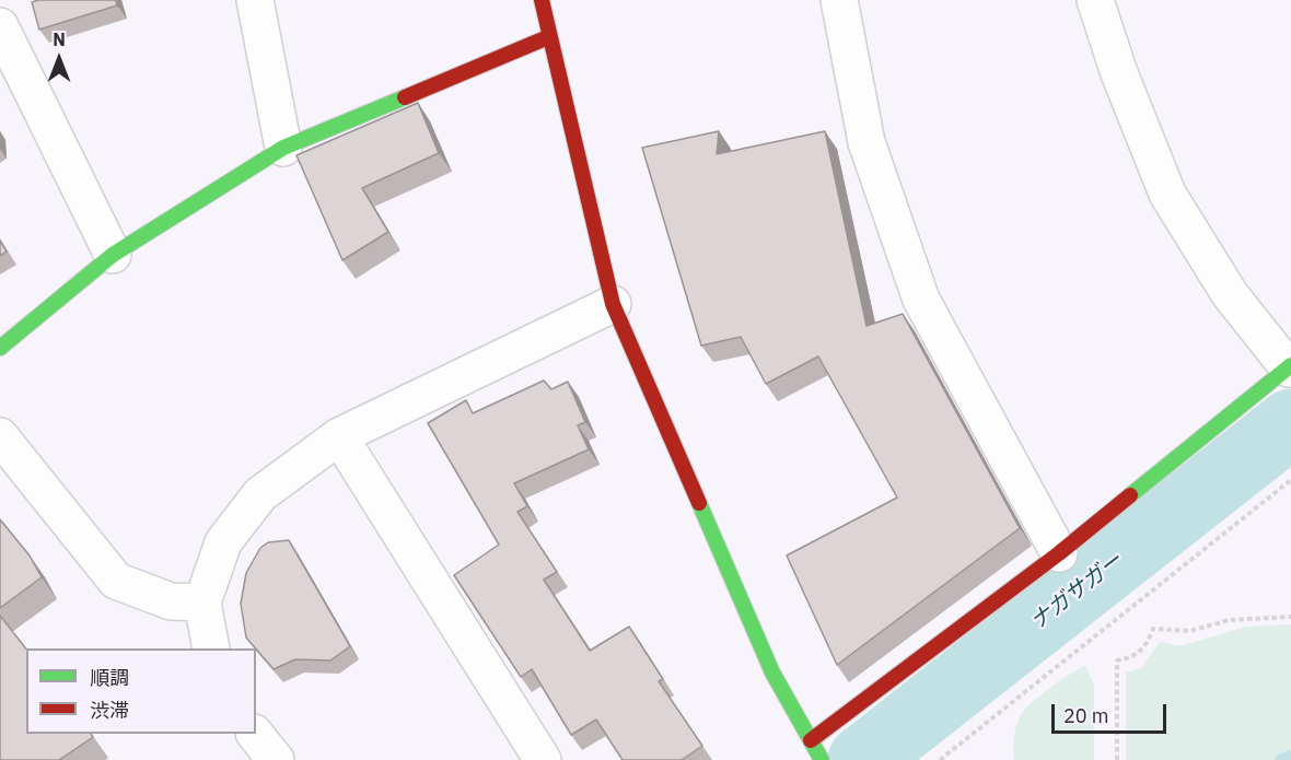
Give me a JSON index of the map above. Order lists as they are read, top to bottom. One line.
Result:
{"water":["ナガサガー"],"legend":["順調","渋滞"],"scale_bar":"20 m","north":"top"}
